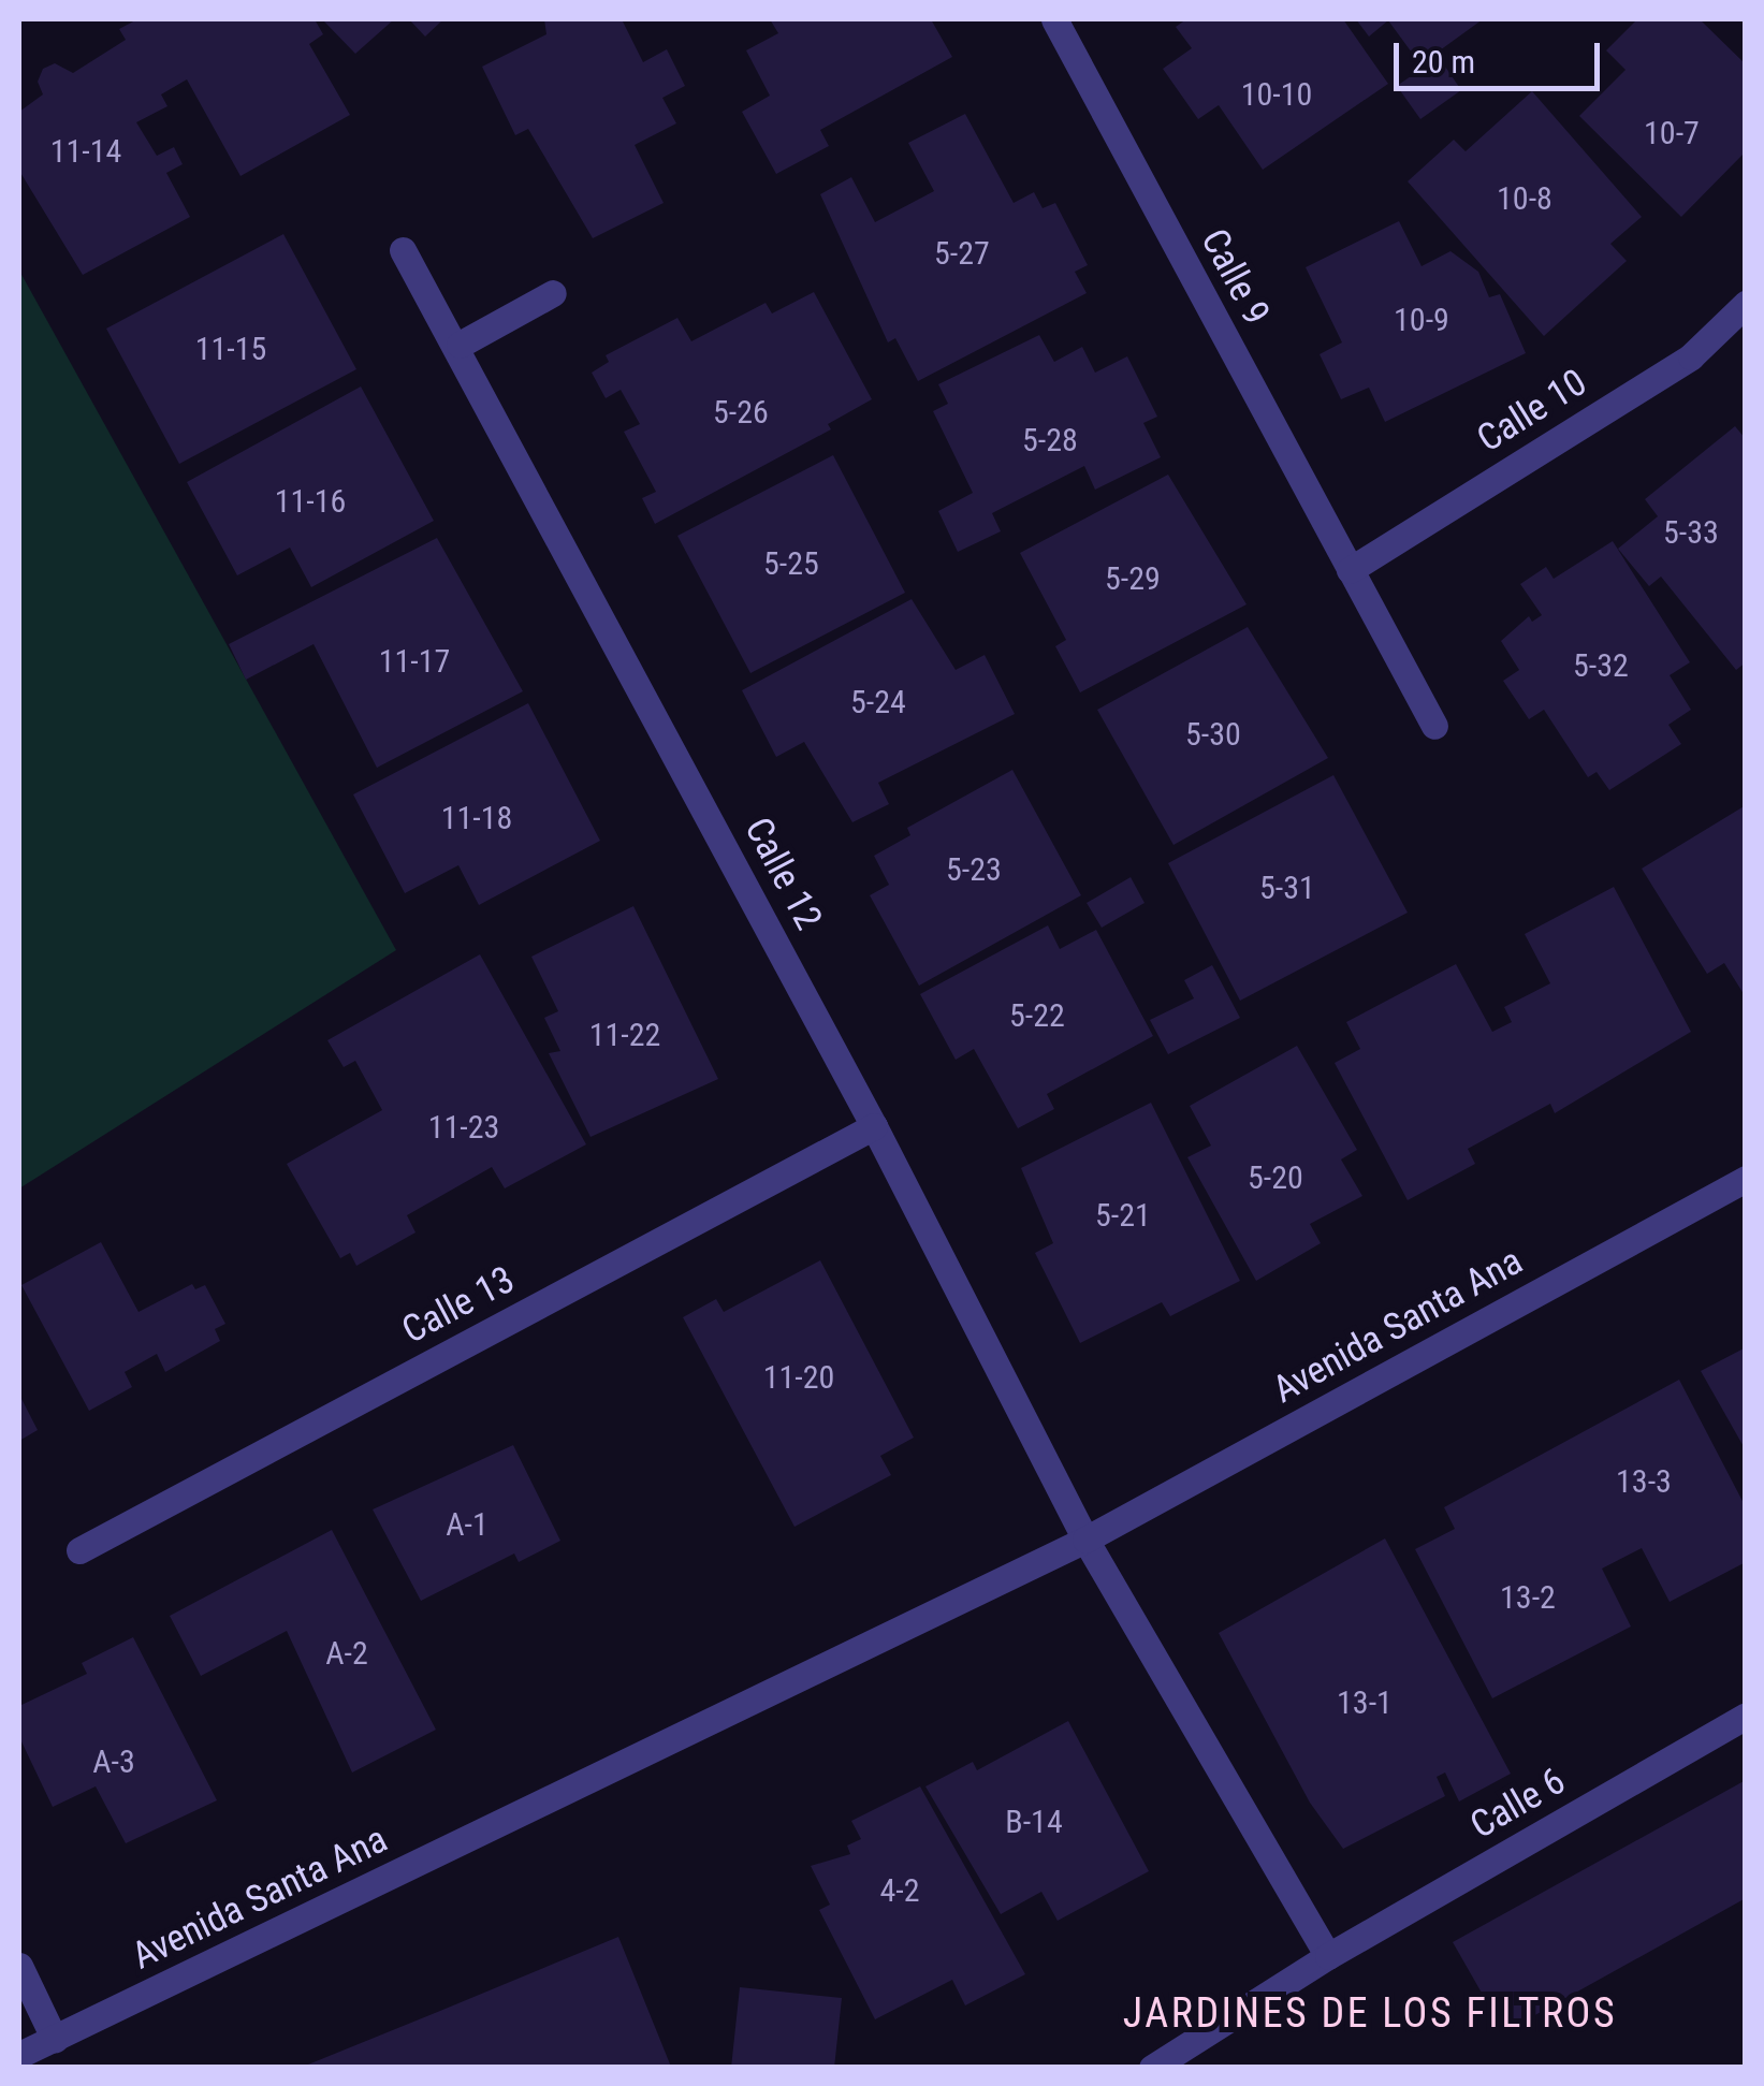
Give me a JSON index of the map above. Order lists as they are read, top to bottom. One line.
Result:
{"streets":{"street":["Calle 9","Calle 10","Calle 12","Calle 13","Avenida Santa Ana","Calle 6"]},"crossings":[["Calle 9","Calle 10"],["Calle 12","Calle 13"],["Calle 12","Avenida Santa Ana"],["Calle 12","Calle 6"]],"districts":["JARDINES DE LOS FILTROS"],"house_numbers":["10-10","10-7","11-14","10-8","5-27","10-9","11-15","5-26","5-28","11-16","5-33","5-25","5-29","11-17","5-32","5-24","5-30","11-18","5-23","5-31","5-22","11-22","11-23","5-20","5-21","11-20","13-3","A-1","13-2","A-2","13-1","A-3","B-14","4-2"],"scale_bar":"20 m"}
